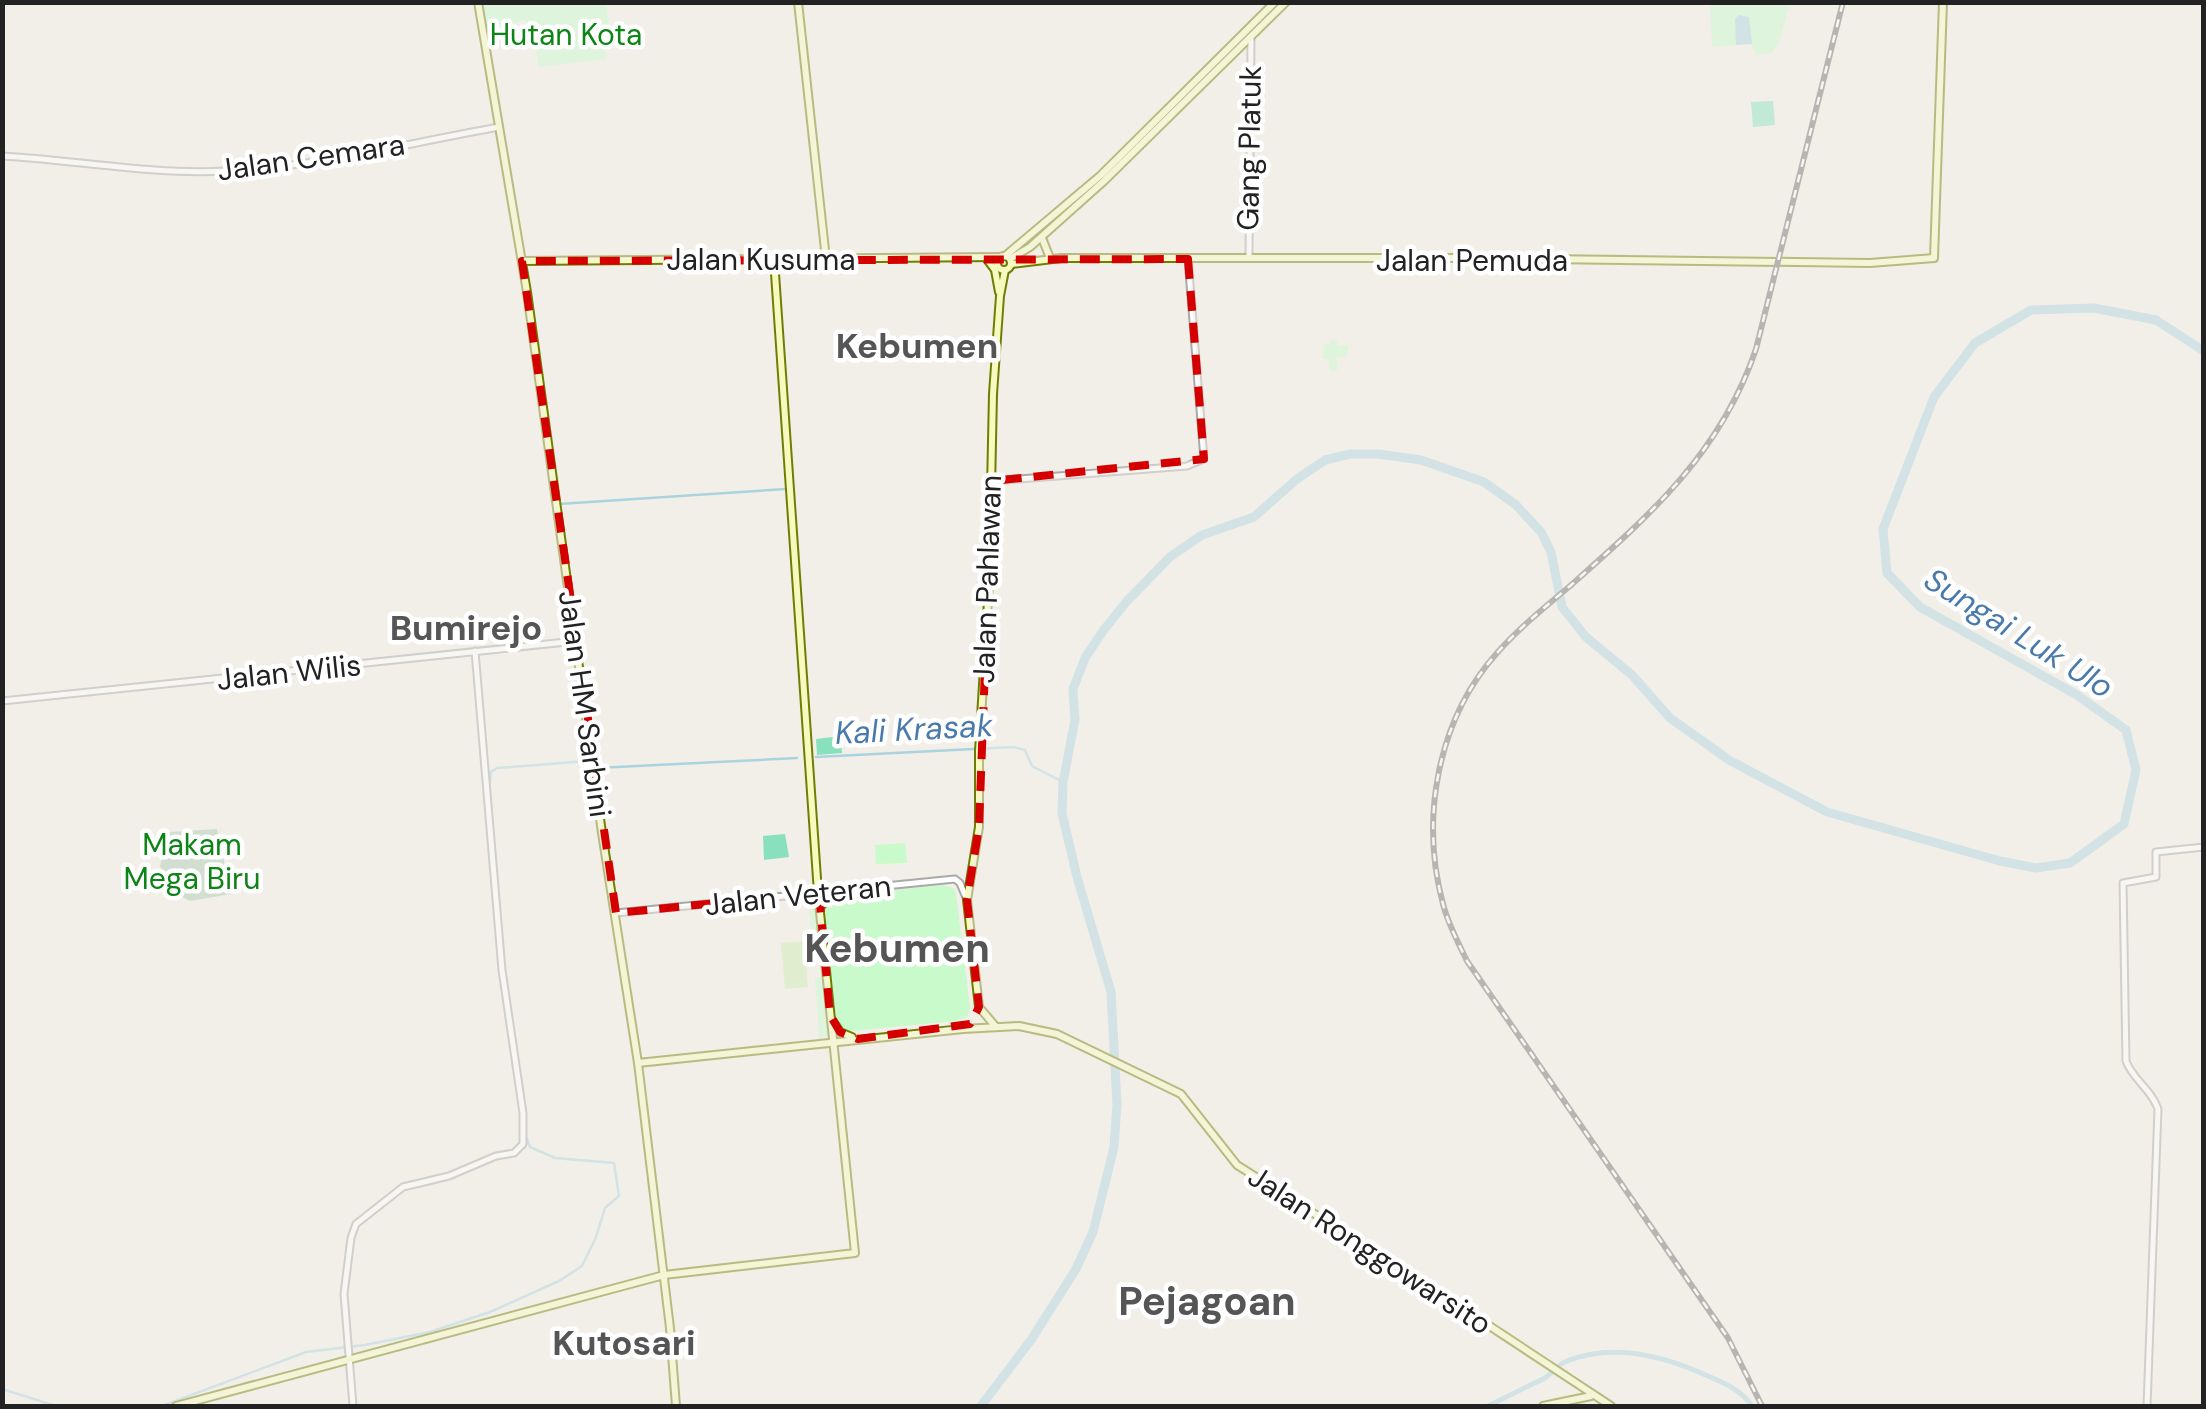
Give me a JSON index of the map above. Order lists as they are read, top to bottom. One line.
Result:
{"streets":{"main road":["Jalan Kusuma","Jalan Pemuda","Jalan Pahlawan","Jalan HM Sarbini","Jalan Ronggowarsito"],"street":["Gang Platuk","Jalan Cemara","Jalan Wilis","Jalan Veteran"]},"crossings":[["Gang Platuk","Jalan Pemuda"],["Jalan Cemara","Jalan HM Sarbini"],["Jalan Kusuma","Jalan Pemuda"],["Jalan Kusuma","Jalan Pahlawan"],["Jalan Kusuma","Jalan HM Sarbini"],["Jalan Pemuda","Jalan Pahlawan"],["Jalan Pahlawan","Jalan Veteran"],["Jalan Wilis","Jalan HM Sarbini"],["Jalan HM Sarbini","Jalan Veteran"]],"districts":["Kebumen","Bumirejo","Kebumen","Pejagoan","Kutosari"],"water":["Sungai Luk Ulo","Kali Krasak"],"parks":["Hutan Kota","Makam Mega Biru"]}
